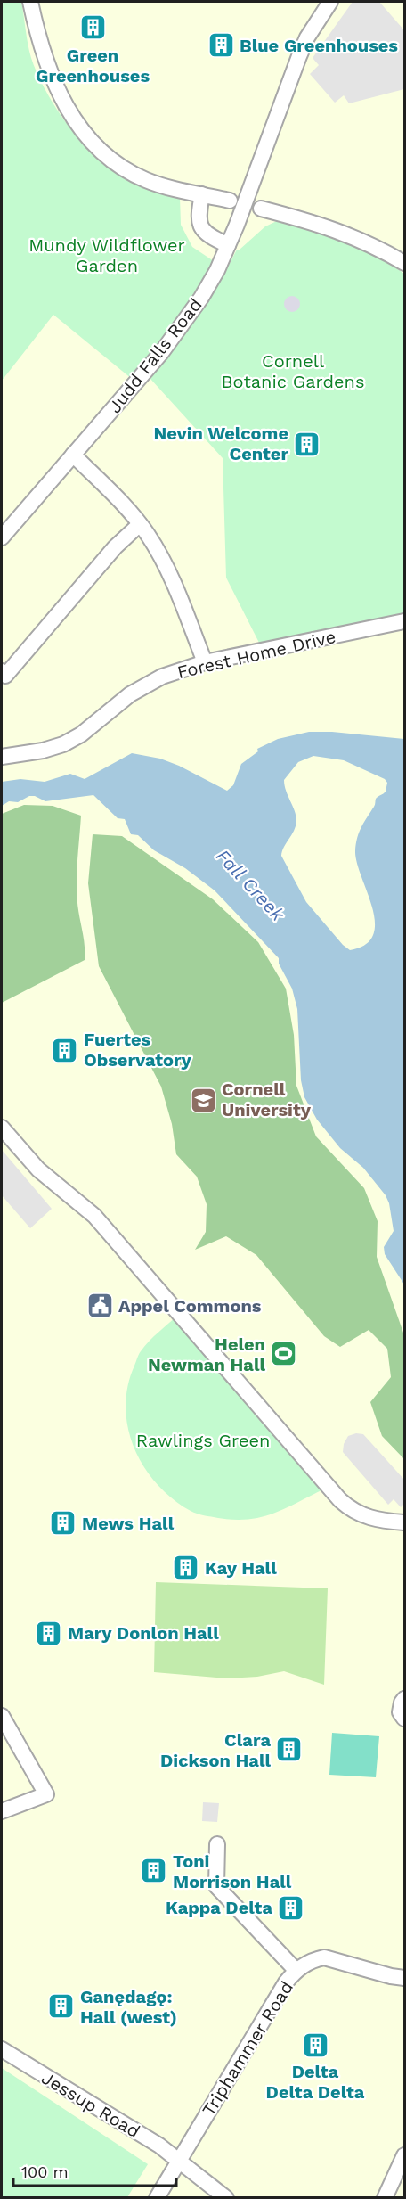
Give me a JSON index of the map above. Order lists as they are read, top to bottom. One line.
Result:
{"streets":{"street":["Judd Falls Road","Forest Home Drive","Triphammer Road","Jessup Road"]},"crossings":[["Triphammer Road","Jessup Road"]],"water":["Fall Creek"],"parks":["Mundy Wildflower Garden","Cornell Botanic Gardens","Rawlings Green"],"places":{"building":["Green Greenhouses","Blue Greenhouses","Nevin Welcome Center","Fuertes Observatory","Mews Hall","Kay Hall","Mary Donlon Hall","Clara Dickson Hall","Toni Morrison Hall","Kappa Delta","Ganędagǫ: Hall (west)","Delta Delta Delta"],"school or university":["Cornell University"],"public building":["Appel Commons"],"sports":["Helen Newman Hall"]},"scale_bar":"100 m"}
